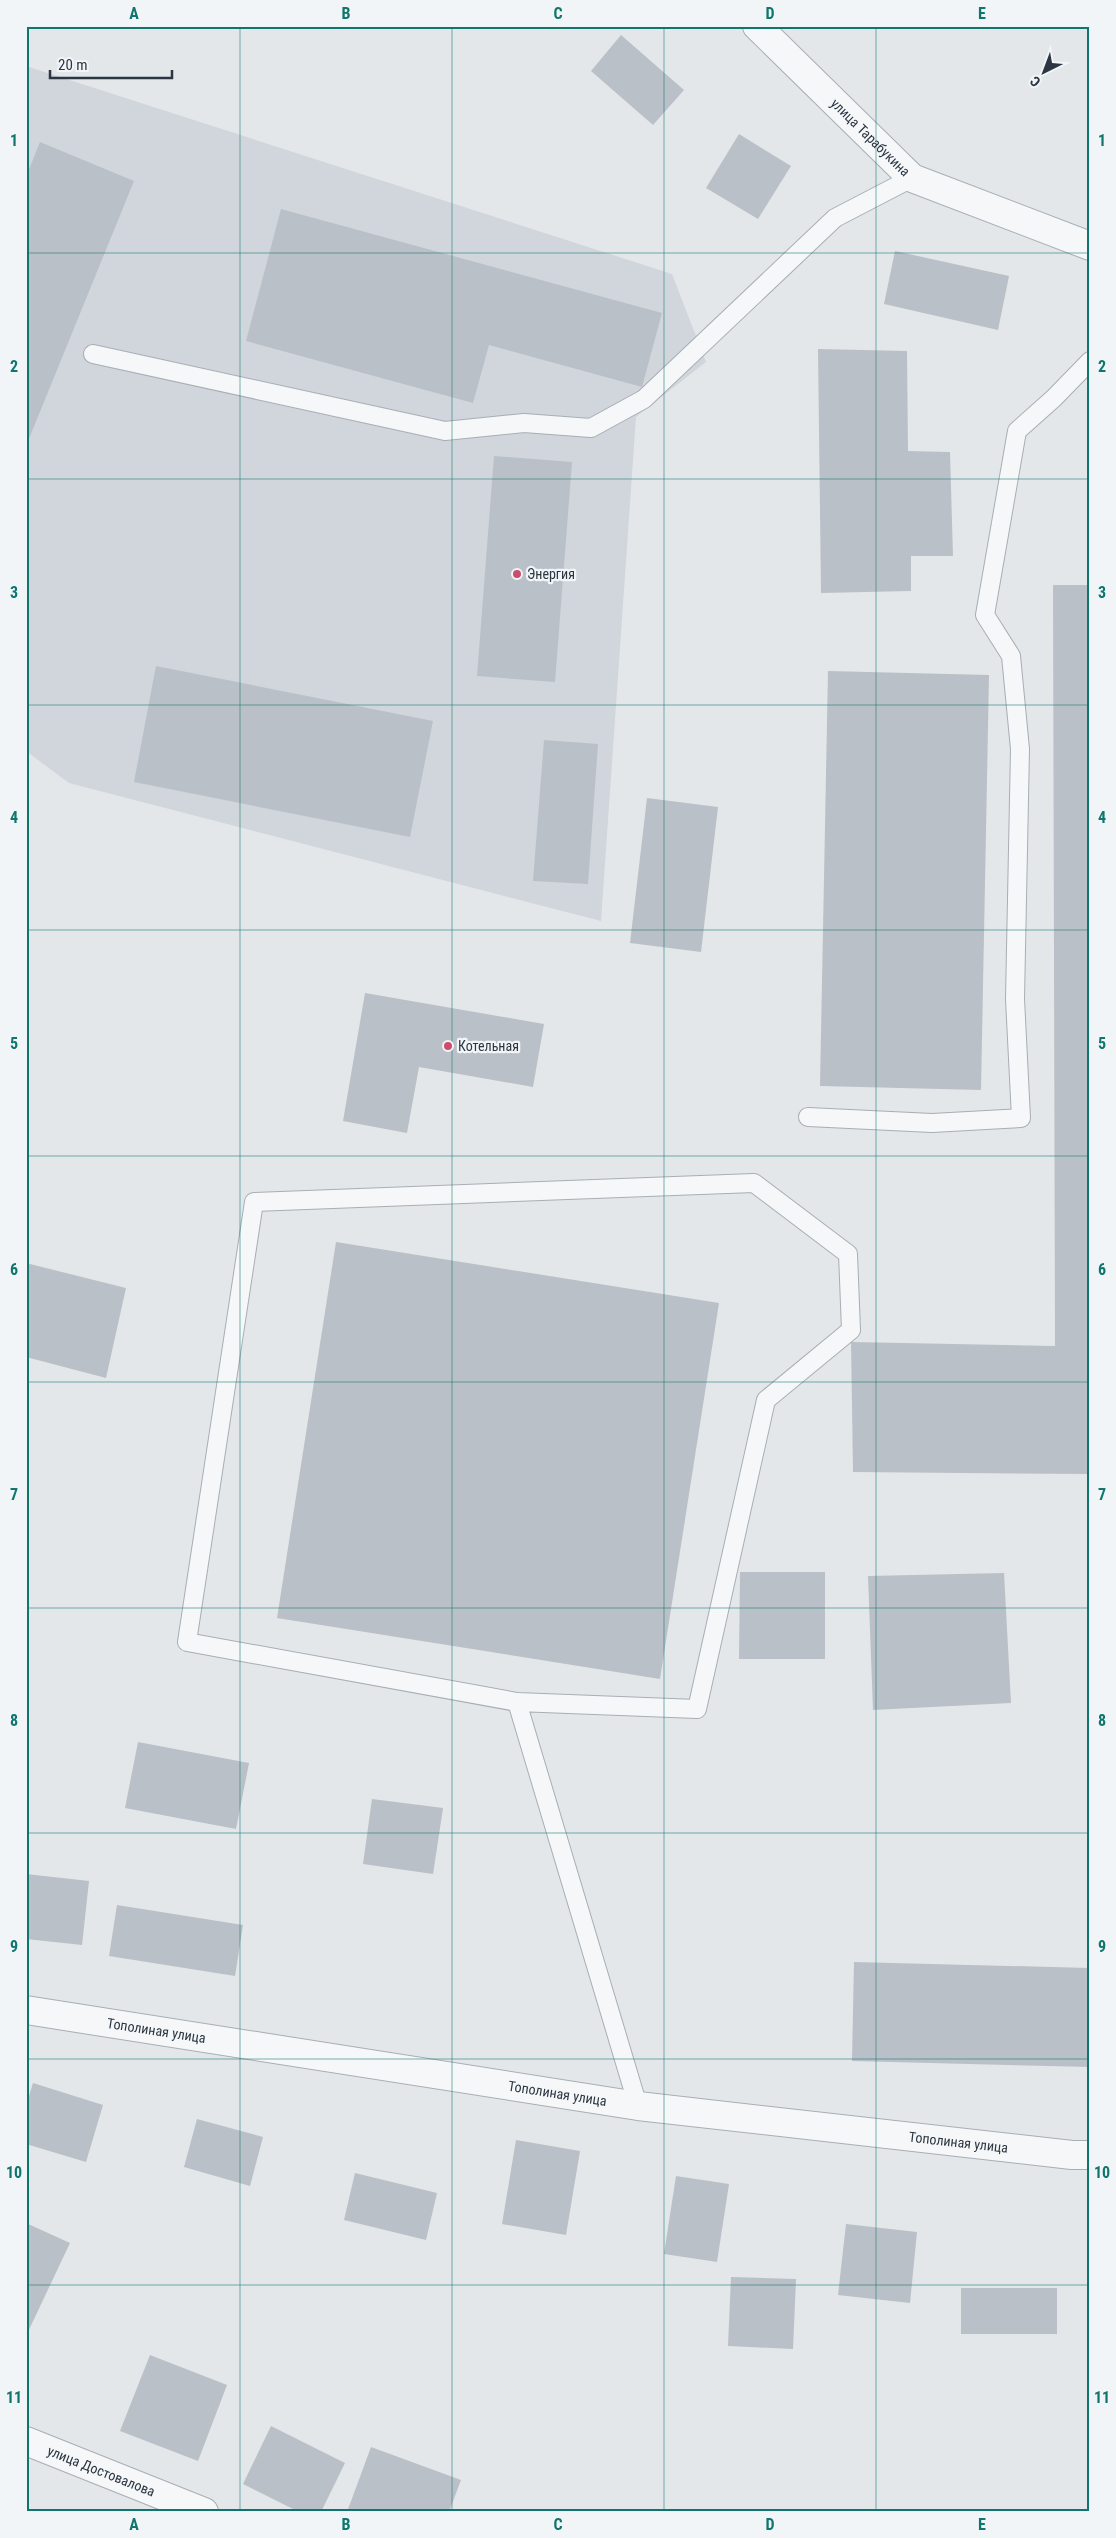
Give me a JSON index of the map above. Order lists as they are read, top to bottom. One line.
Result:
{"streets":{"street":["улица Тарабукина","Тополиная улица","улица Достовалова"]},"places":["Энергия","Котельная"],"scale_bar":"20 m","north":"bottom left","grid":{"columns":["A","B","C","D","E"],"rows":["1","2","3","4","5","6","7","8","9","10","11"]}}
